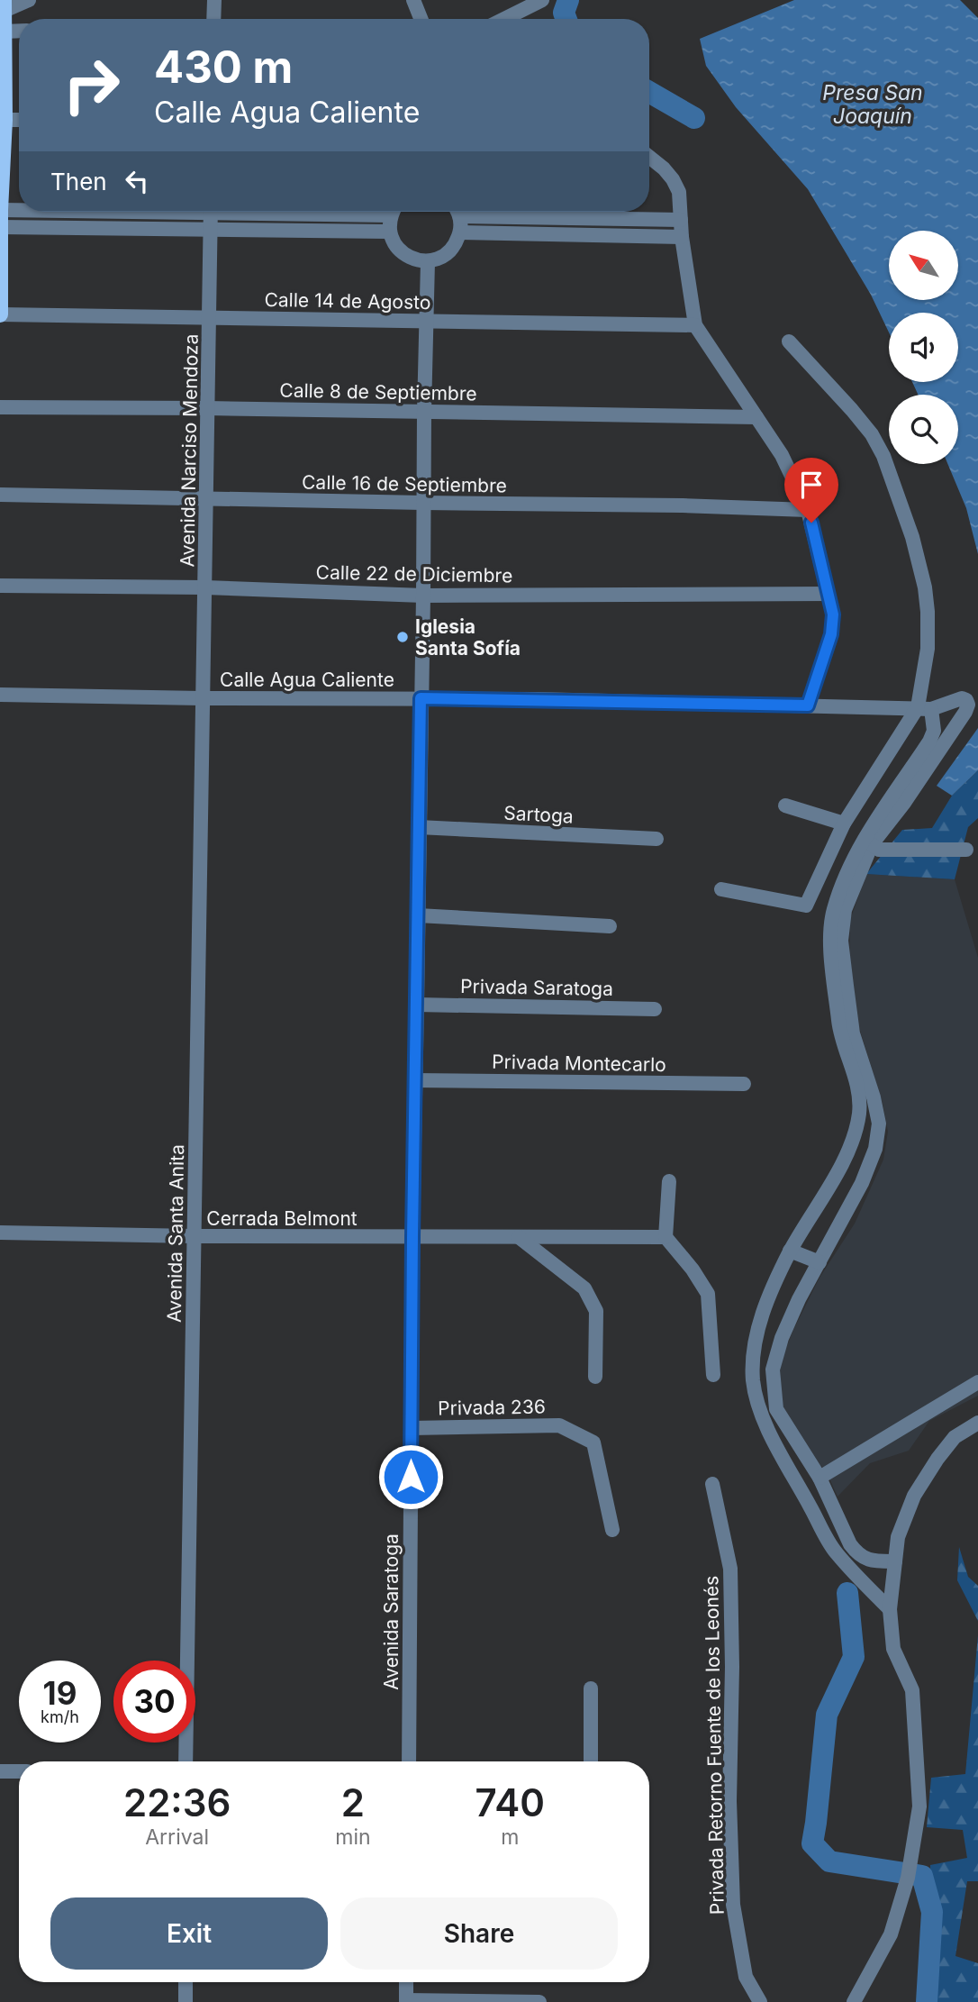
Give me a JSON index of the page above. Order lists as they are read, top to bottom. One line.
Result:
{"streets":{"street":["Calle 14 de Agosto","Calle 8 de Septiembre","Avenida Narciso Mendoza","Calle 16 de Septiembre","Calle 22 de Diciembre","Calle Agua Caliente","Sartoga","Privada Saratoga","Privada Montecarlo","Cerrada Belmont","Avenida Santa Anita","Privada 236","Avenida Saratoga","Privada Retorno Fuente de los Leonés"]},"crossings":[["Calle 14 de Agosto","Avenida Narciso Mendoza"],["Calle 14 de Agosto","Avenida Saratoga"],["Calle 8 de Septiembre","Avenida Narciso Mendoza"],["Calle 8 de Septiembre","Avenida Saratoga"],["Avenida Narciso Mendoza","Calle 16 de Septiembre"],["Avenida Narciso Mendoza","Calle 22 de Diciembre"],["Avenida Narciso Mendoza","Calle Agua Caliente"],["Avenida Narciso Mendoza","Avenida Santa Anita"],["Calle 16 de Septiembre","Avenida Saratoga"],["Calle 22 de Diciembre","Avenida Saratoga"],["Calle Agua Caliente","Avenida Santa Anita"],["Calle Agua Caliente","Avenida Saratoga"],["Sartoga","Avenida Saratoga"],["Privada Saratoga","Avenida Saratoga"],["Privada Montecarlo","Avenida Saratoga"],["Cerrada Belmont","Avenida Santa Anita"],["Cerrada Belmont","Avenida Saratoga"],["Privada 236","Avenida Saratoga"]],"water":["Presa San Joaquín"],"places":["Iglesia Santa Sofía"],"north":"top left","page":{"turn":["430 m","Calle Agua Caliente"],"then":"Then","speed":"19 km/h","limit":"30","eta":["22:36","Arrival","2","min","740","m"],"buttons":["Exit","Share"]}}
